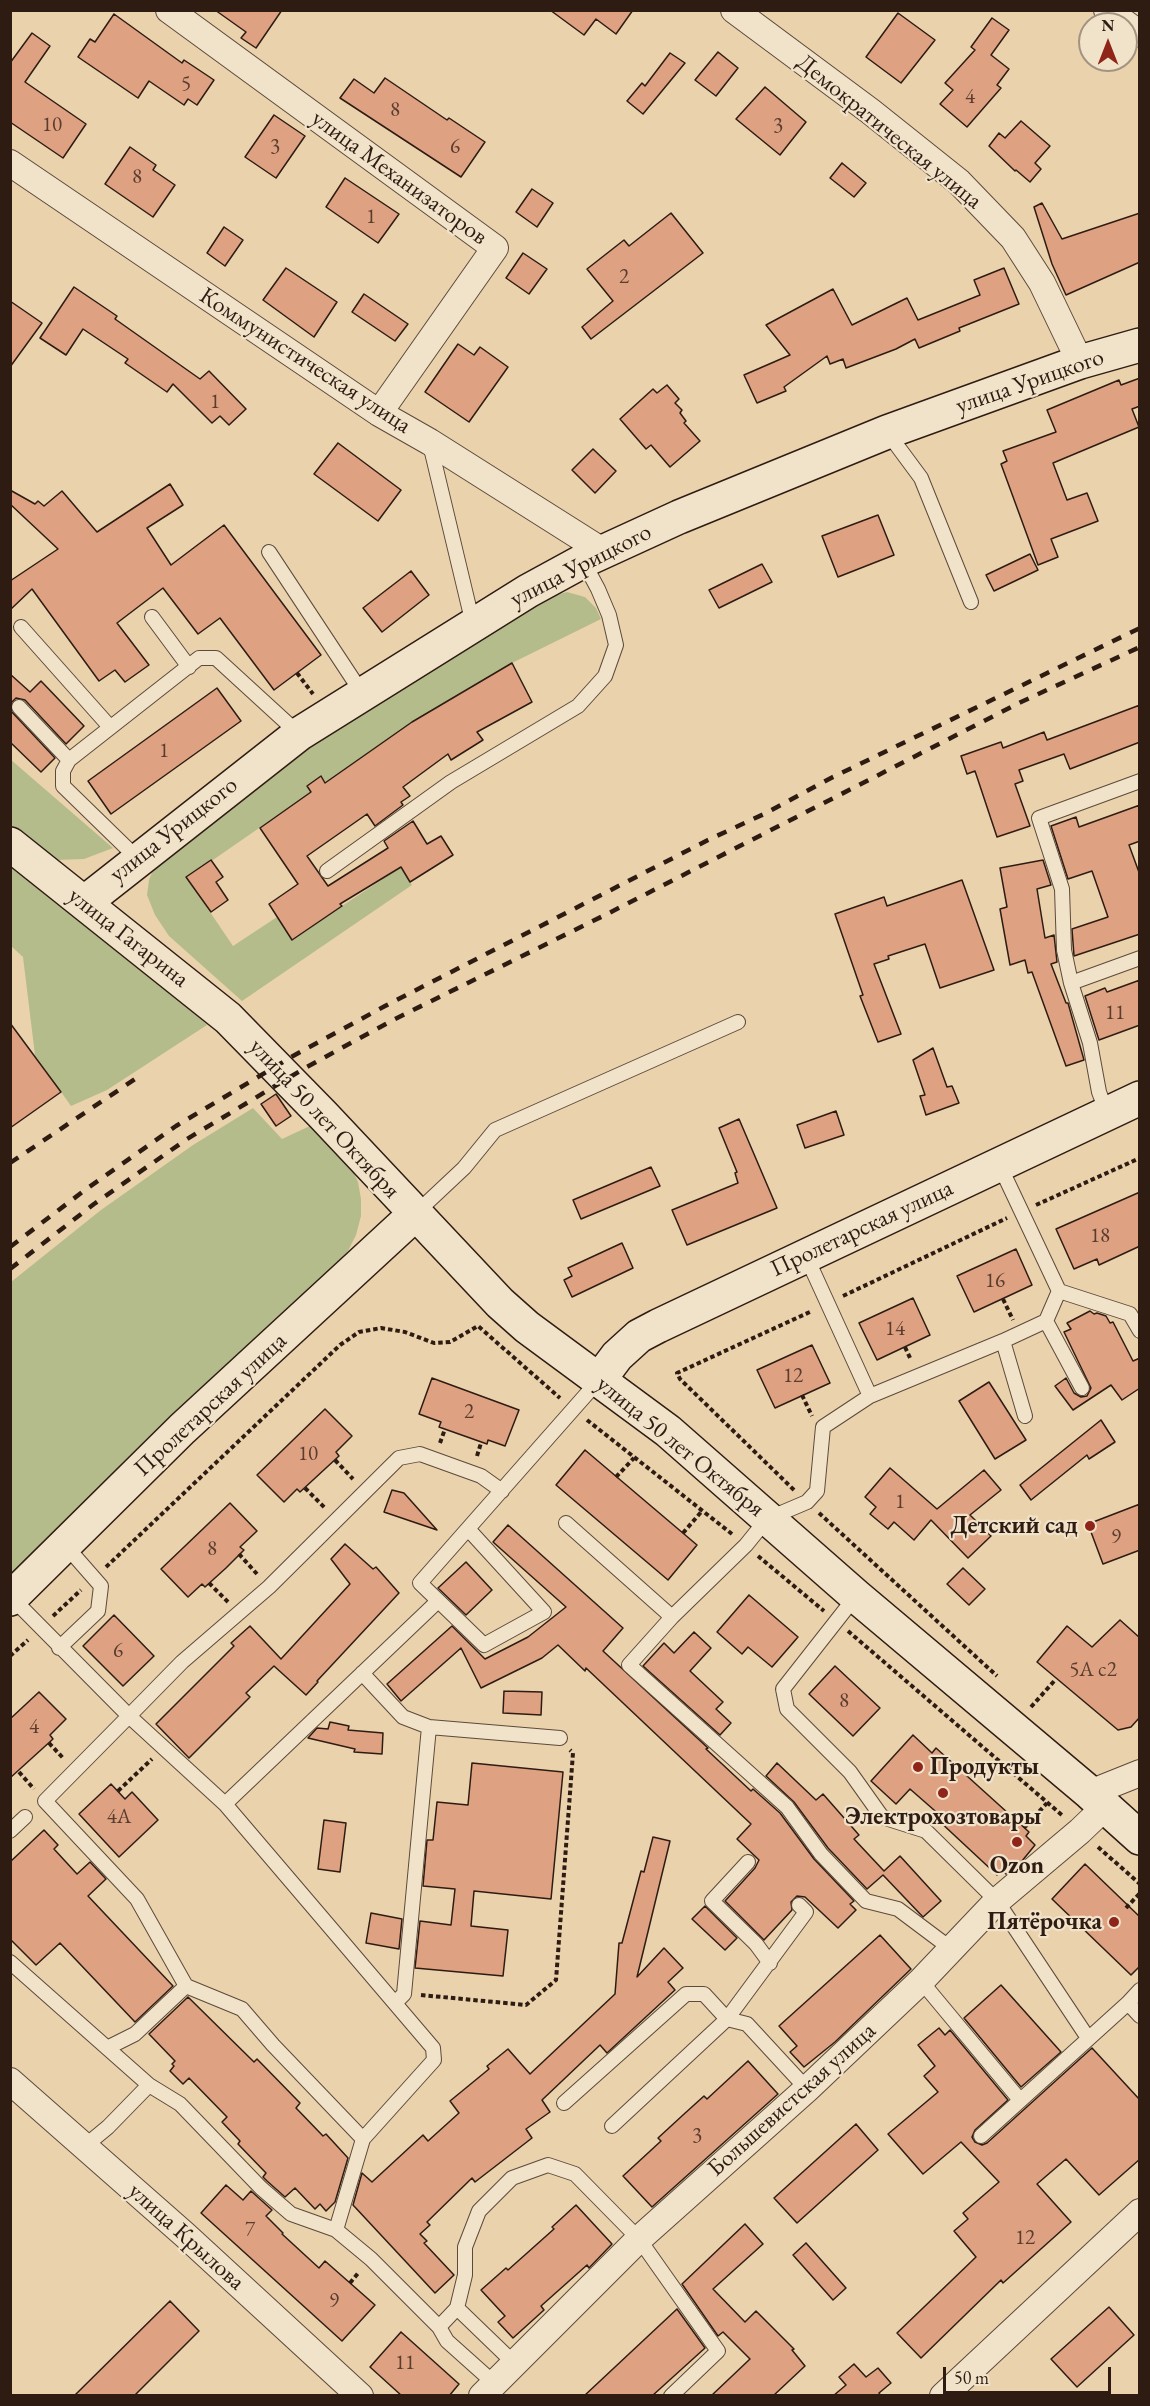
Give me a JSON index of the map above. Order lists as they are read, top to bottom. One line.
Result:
{"streets":{"street":["Демократическая улица","улица Механизаторов","Коммунистическая улица","улица Урицкого","улица Гагарина","улица 50 лет Октября","Пролетарская улица","Большевистская улица","улица Крылова"]},"crossings":[["Демократическая улица","улица Урицкого"],["улица Механизаторов","Коммунистическая улица"],["Коммунистическая улица","улица Урицкого"],["улица Урицкого","улица Гагарина"],["улица Гагарина","улица 50 лет Октября"],["улица 50 лет Октября","Пролетарская улица"],["улица 50 лет Октября","Большевистская улица"]],"places":["Детский сад","Продукты","Электрохозтовары","Ozon","Пятёрочка"],"house_numbers":["5","4","8","10","3","3","6","8","1","2","1","1","11","18","16","14","12","2","10","1","9","8","6","5А с2","8","4","4А","3","7","12","9","11"],"scale_bar":"50 m","north":"top"}
